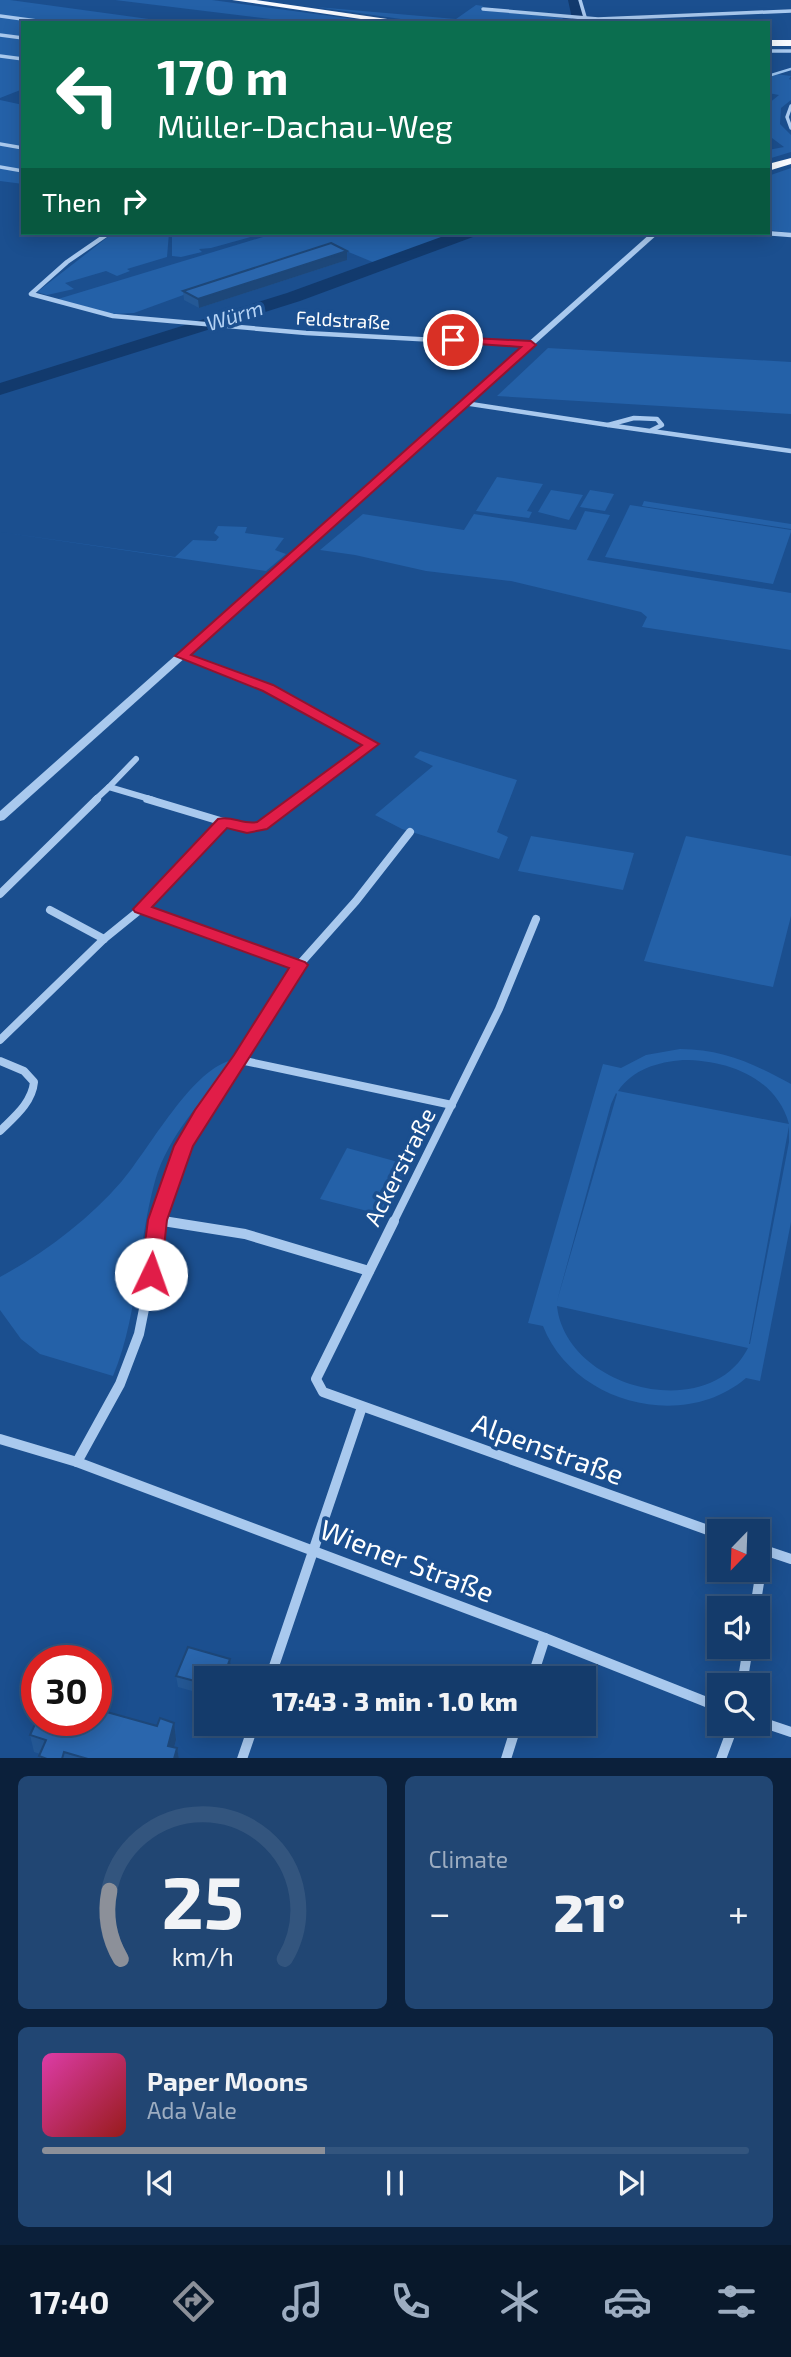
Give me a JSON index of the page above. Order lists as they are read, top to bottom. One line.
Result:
{"streets":{"street":["Feldstraße","Ackerstraße","Alpenstraße","Wiener Straße"]},"crossings":[["Ackerstraße","Alpenstraße"]],"water":["Würm"],"north":"bottom left","page":{"turn":["170 m","Müller-Dachau-Weg"],"then":"Then","limit":"30","trip":"17:43 · 3 min · 1.0 km","tile":"Climate","heat":["−","21°","+"],"song":["Paper Moons","Ada Vale"],"tabs":"17:40","gauge":["25","km/h"]}}
